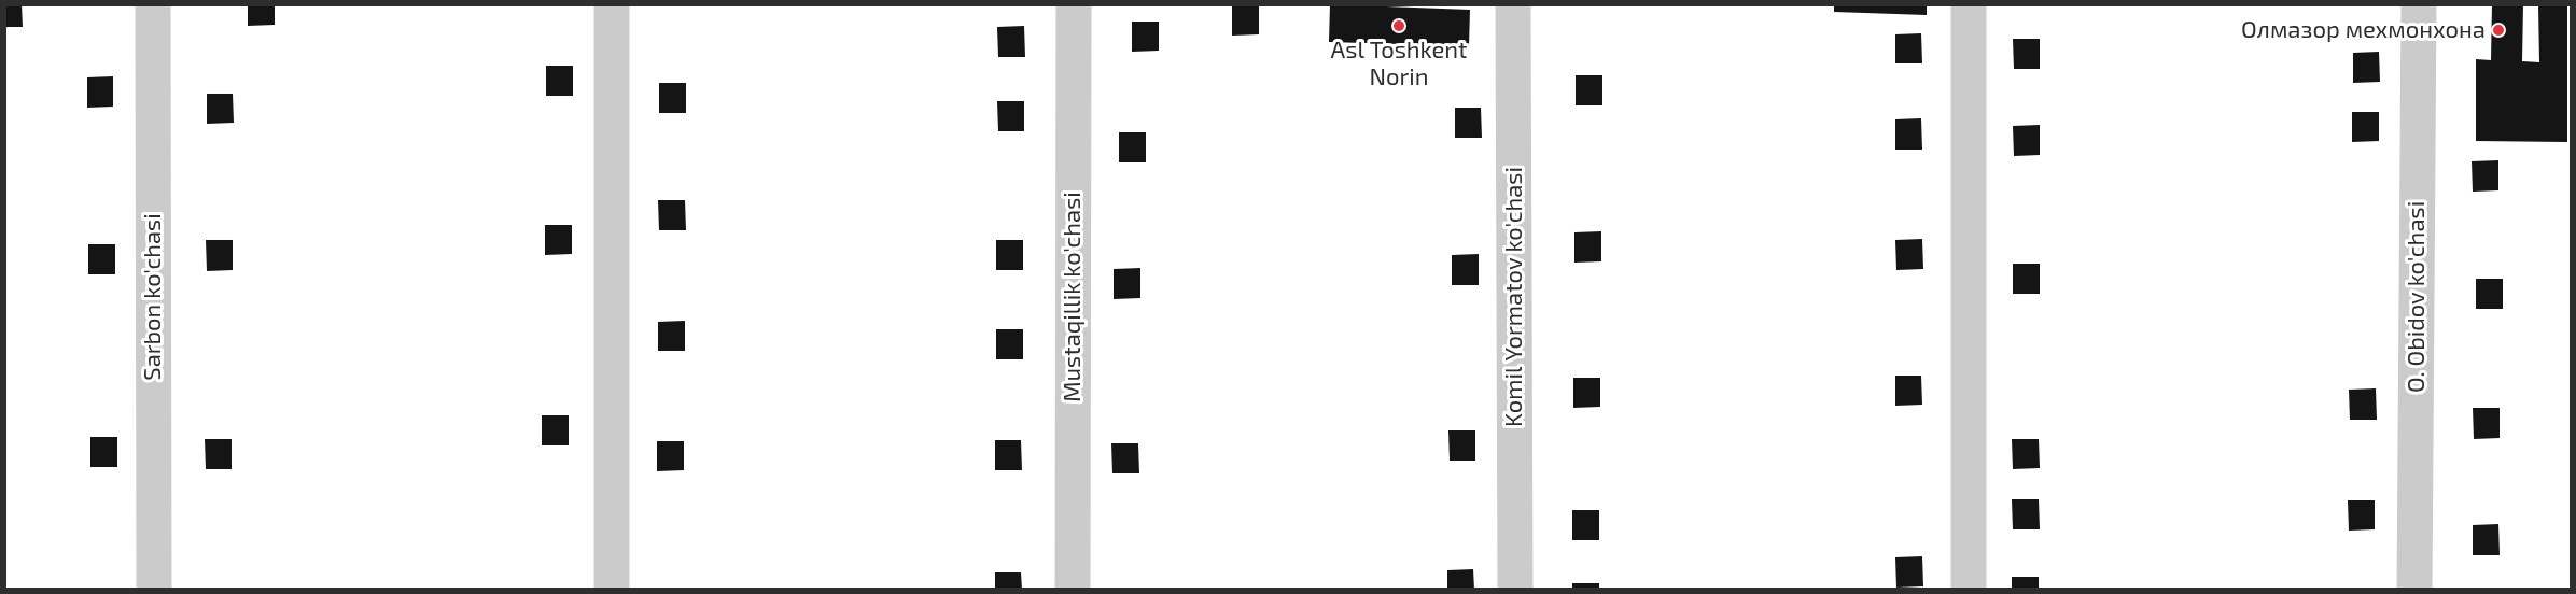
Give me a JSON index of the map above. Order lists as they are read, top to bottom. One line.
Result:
{"streets":{"street":["Sarbon ko'chasi","Mustaqillik ko'chasi","Komil Yormatov ko'chasi","O. Obidov ko'chasi"]},"places":["Asl Toshkent Norin","Олмазор мехмонхона"]}
